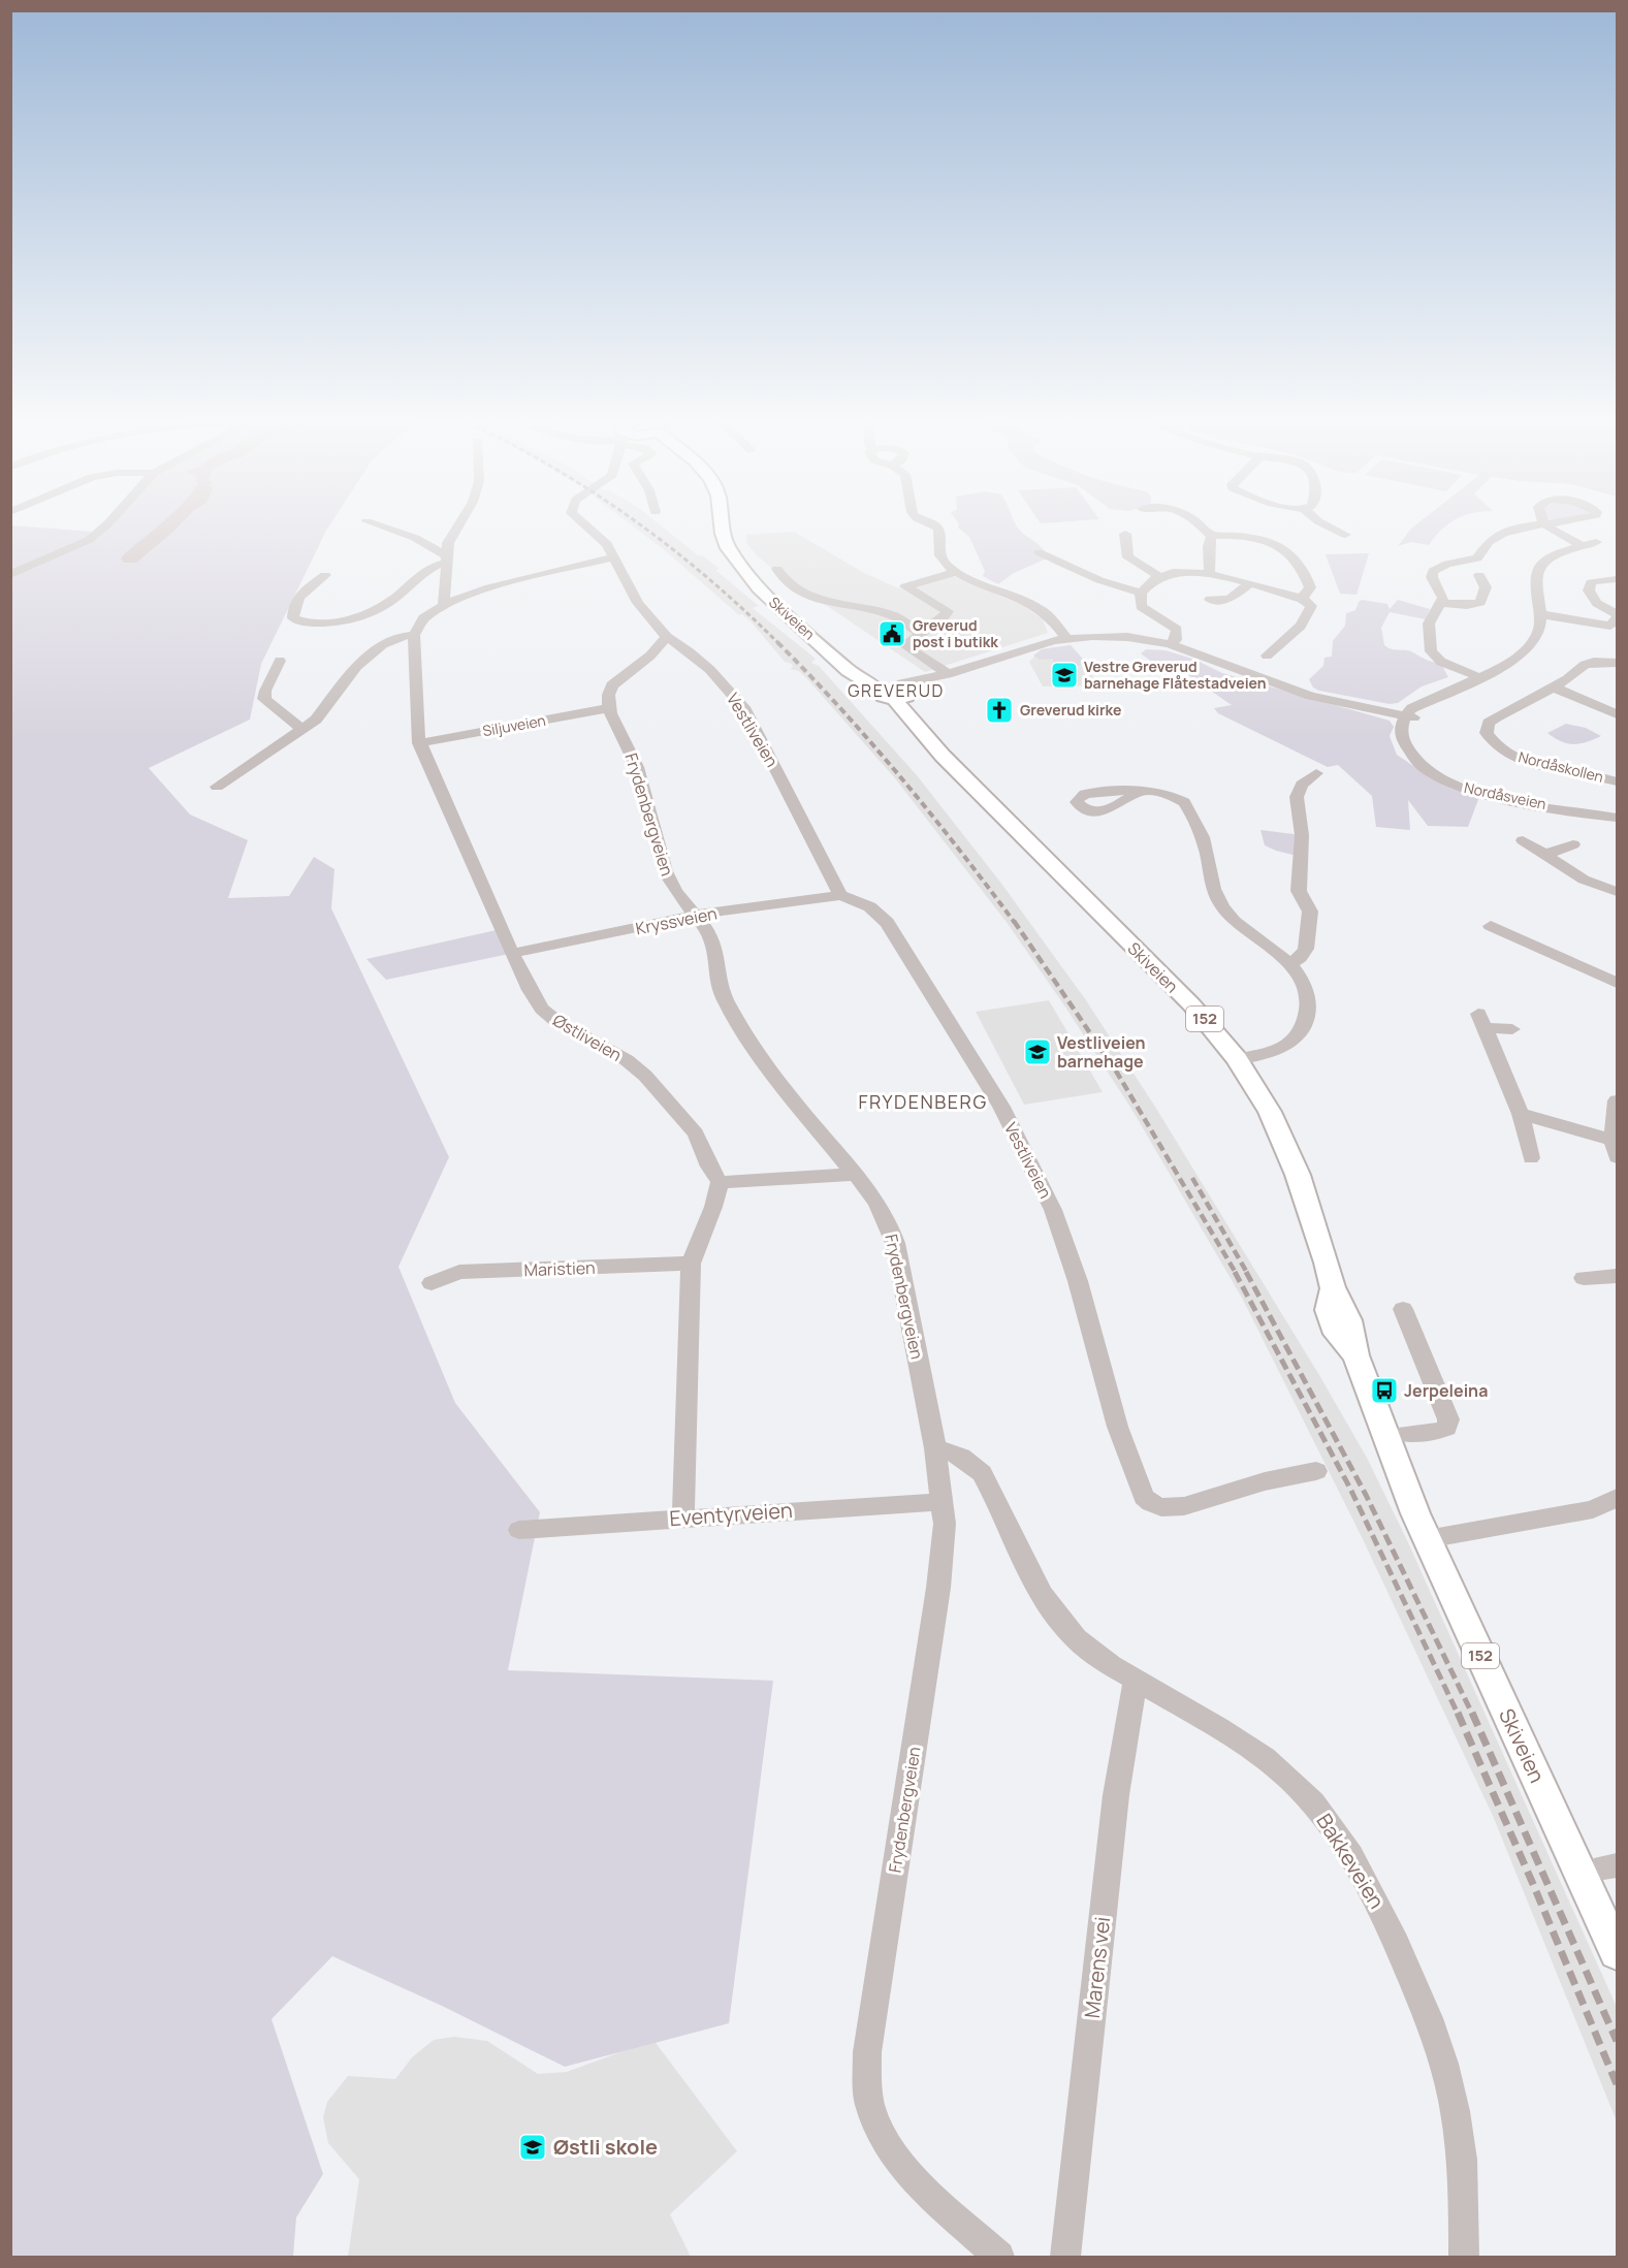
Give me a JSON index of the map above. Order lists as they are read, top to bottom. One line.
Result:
{"streets":{"main road":["Skiveien","152"],"street":["Siljuveien","Vestliveien","Nordåskollen","Nordåsveien","Frydenbergveien","Kryssveien","Østliveien","Maristien","Eventyrveien","Bakkeveien","Marens vei"]},"crossings":[["Siljuveien","Frydenbergveien"],["Siljuveien","Østliveien"],["Vestliveien","Kryssveien"],["Frydenbergveien","Kryssveien"],["Frydenbergveien","Eventyrveien"],["Frydenbergveien","Bakkeveien"],["Kryssveien","Østliveien"],["Bakkeveien","Marens vei"]],"districts":["GREVERUD","FRYDENBERG"],"places":{"public building":["Greverud post i butikk"],"school or university":["Vestre Greverud barnehage Flåtestadveien","Vestliveien barnehage","Østli skole"],"church":["Greverud kirke"],"bus stop":["Jerpeleina"]}}
